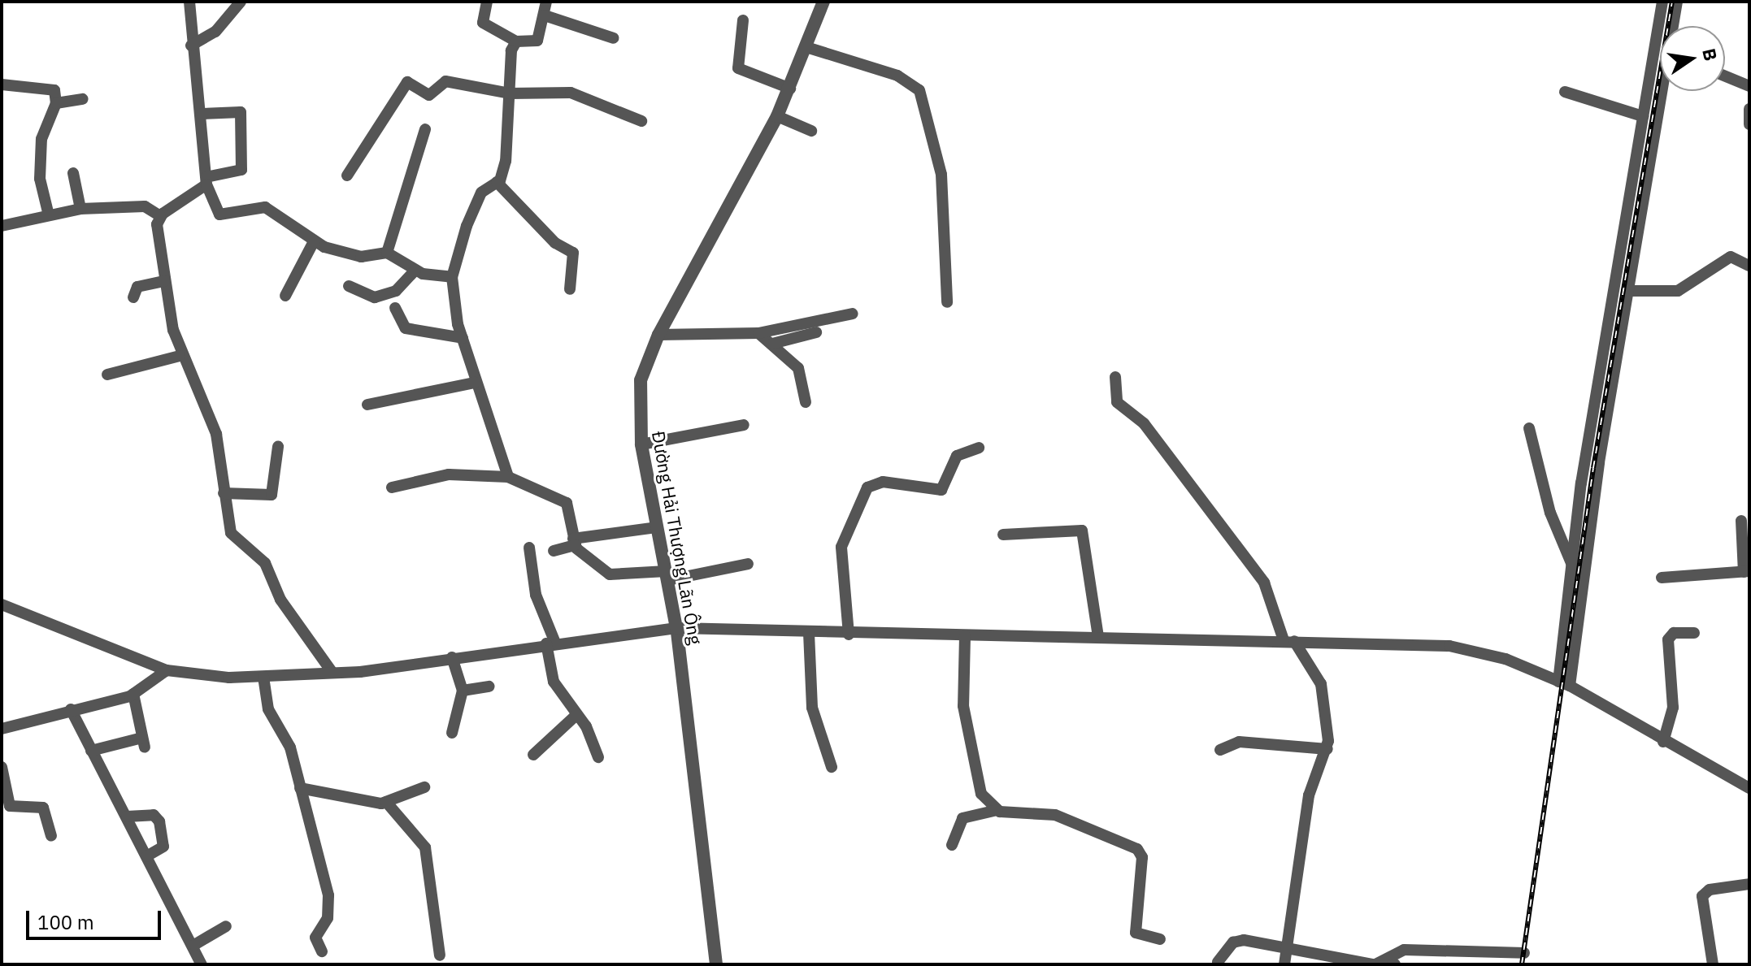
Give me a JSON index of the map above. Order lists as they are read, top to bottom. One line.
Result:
{"streets":{"street":["Đường Hải Thượng Lãn Ông"]},"scale_bar":"100 m","north":"right"}
